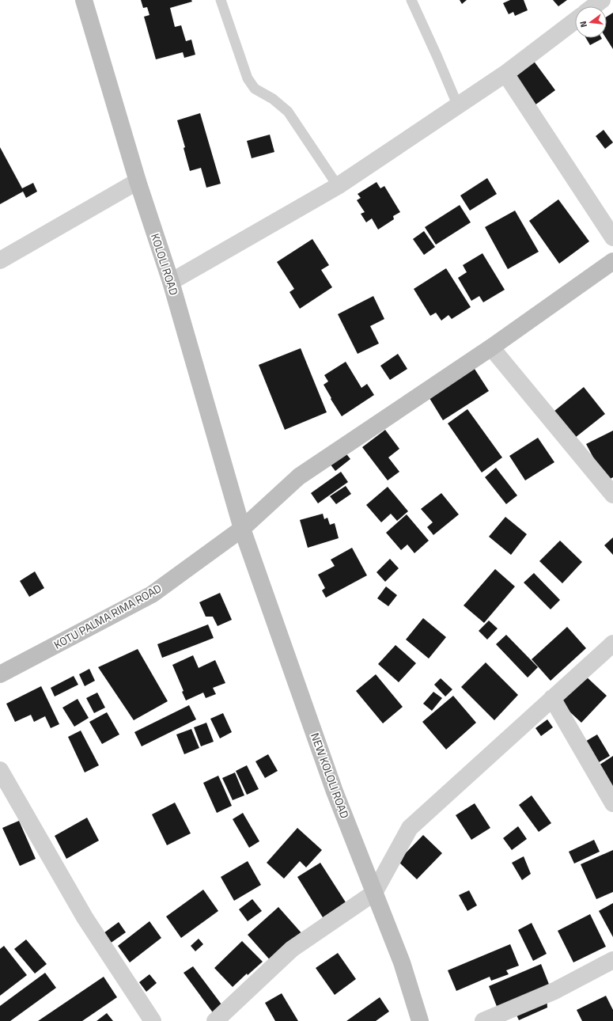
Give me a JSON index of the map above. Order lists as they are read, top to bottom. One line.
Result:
{"streets":{"street":["KOLOLI ROAD","KOTU PALMA RIMA ROAD","NEW KOLOLI ROAD"]},"crossings":[["KOLOLI ROAD","KOTU PALMA RIMA ROAD"],["KOLOLI ROAD","NEW KOLOLI ROAD"],["KOTU PALMA RIMA ROAD","NEW KOLOLI ROAD"]],"north":"left"}
